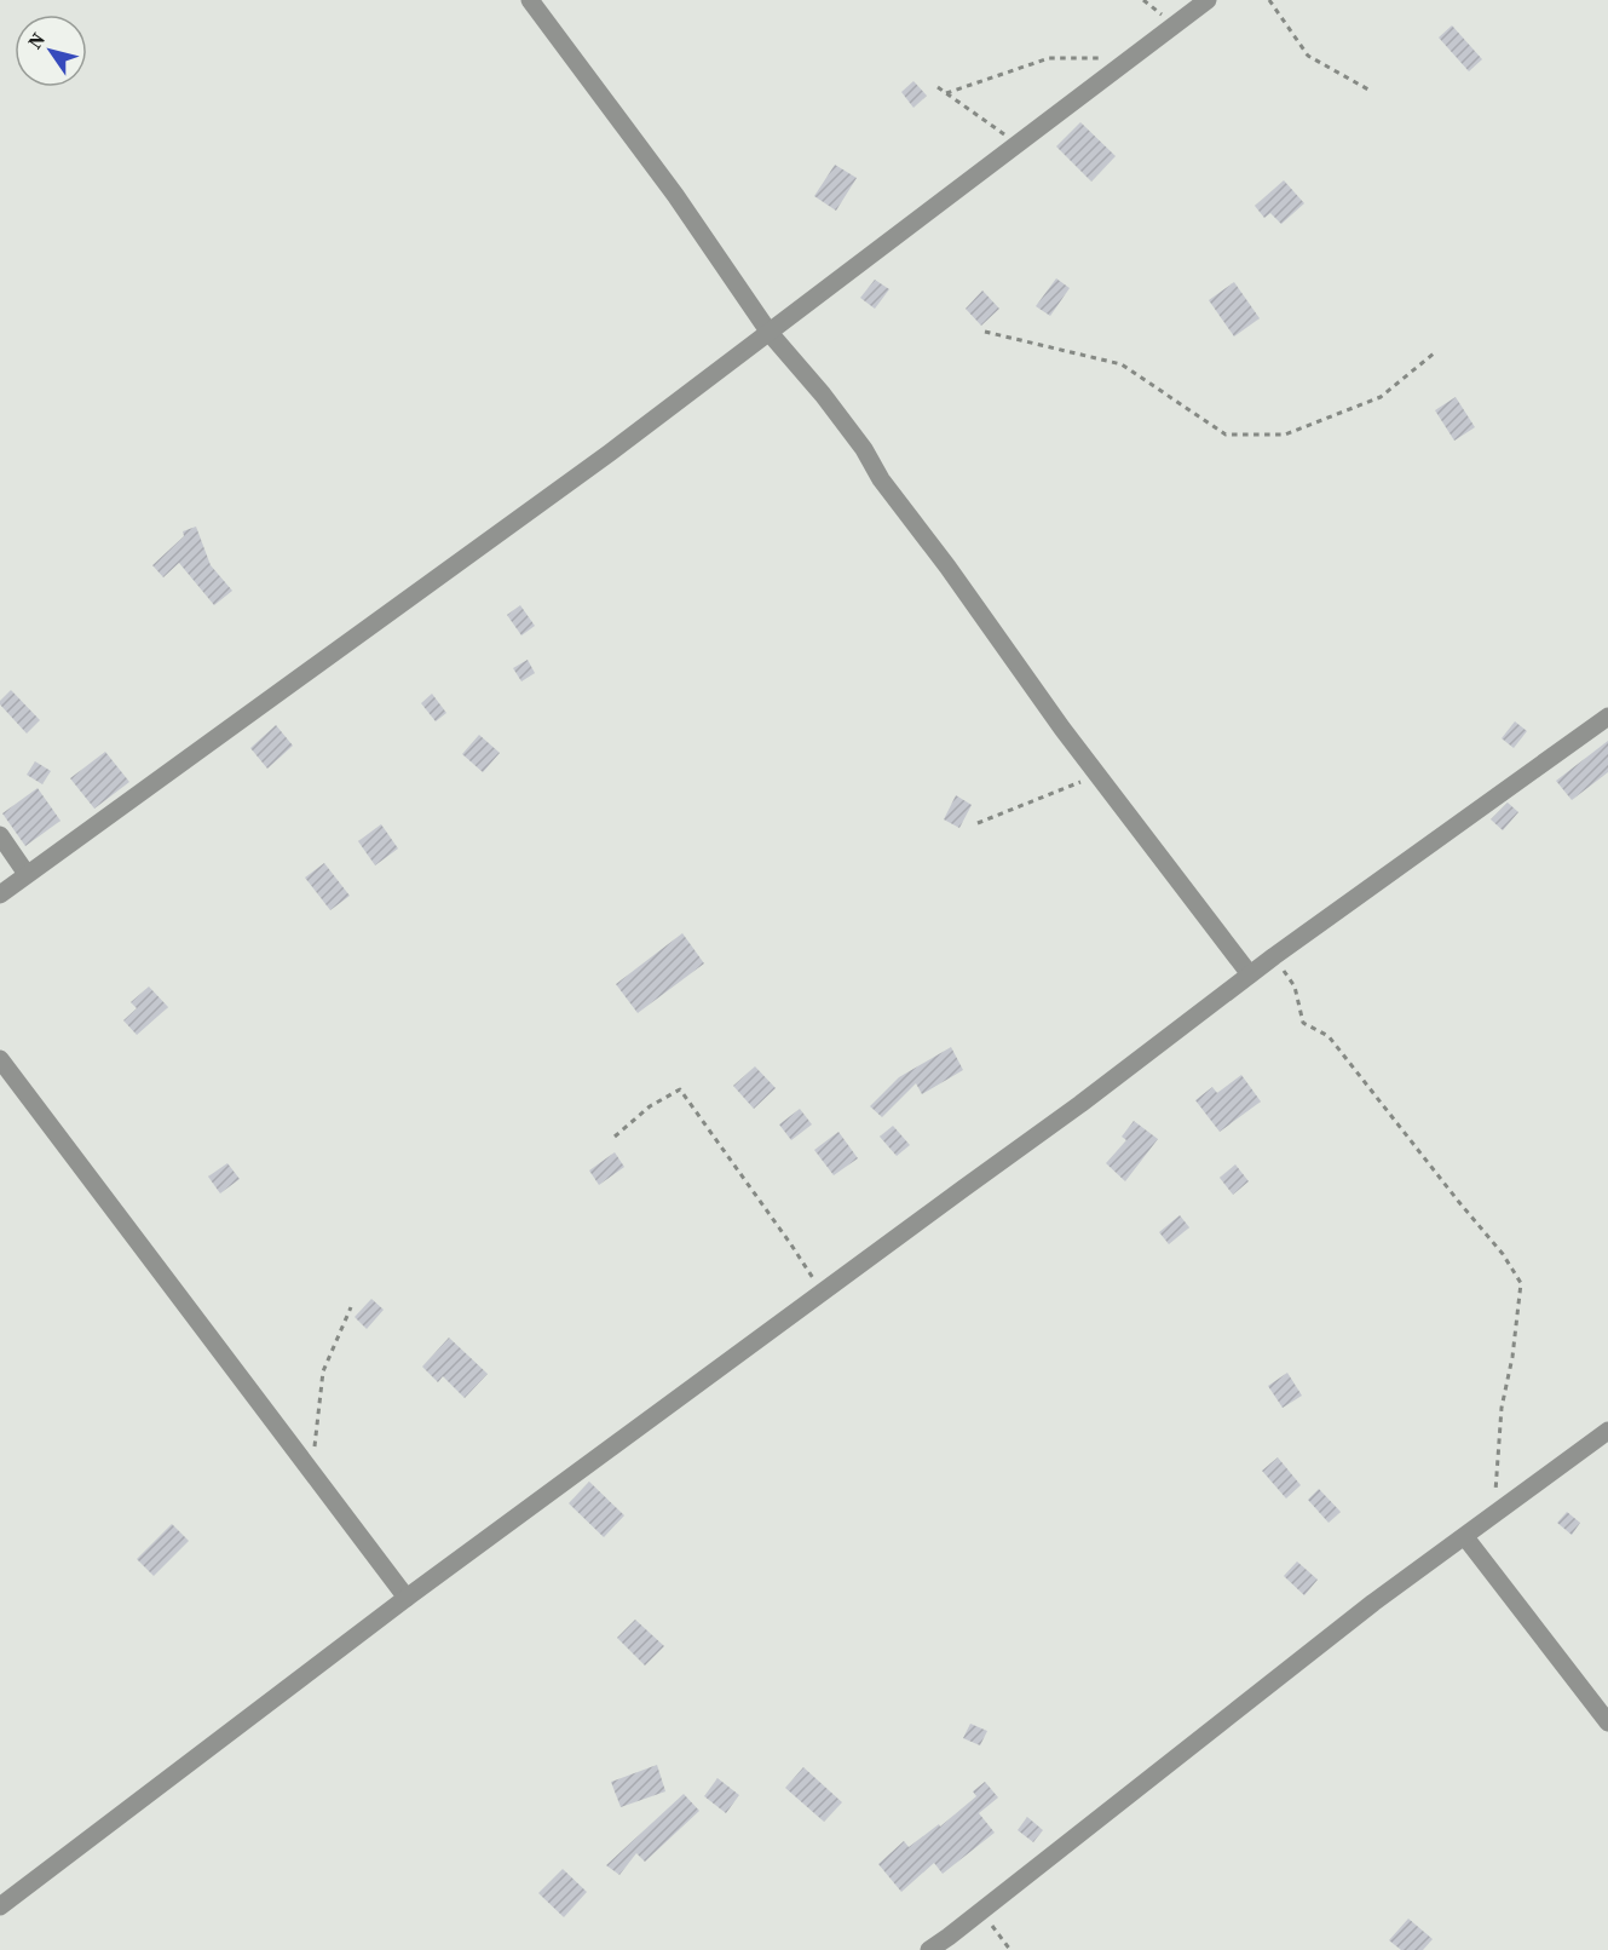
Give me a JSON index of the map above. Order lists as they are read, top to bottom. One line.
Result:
{"north":"top left"}
